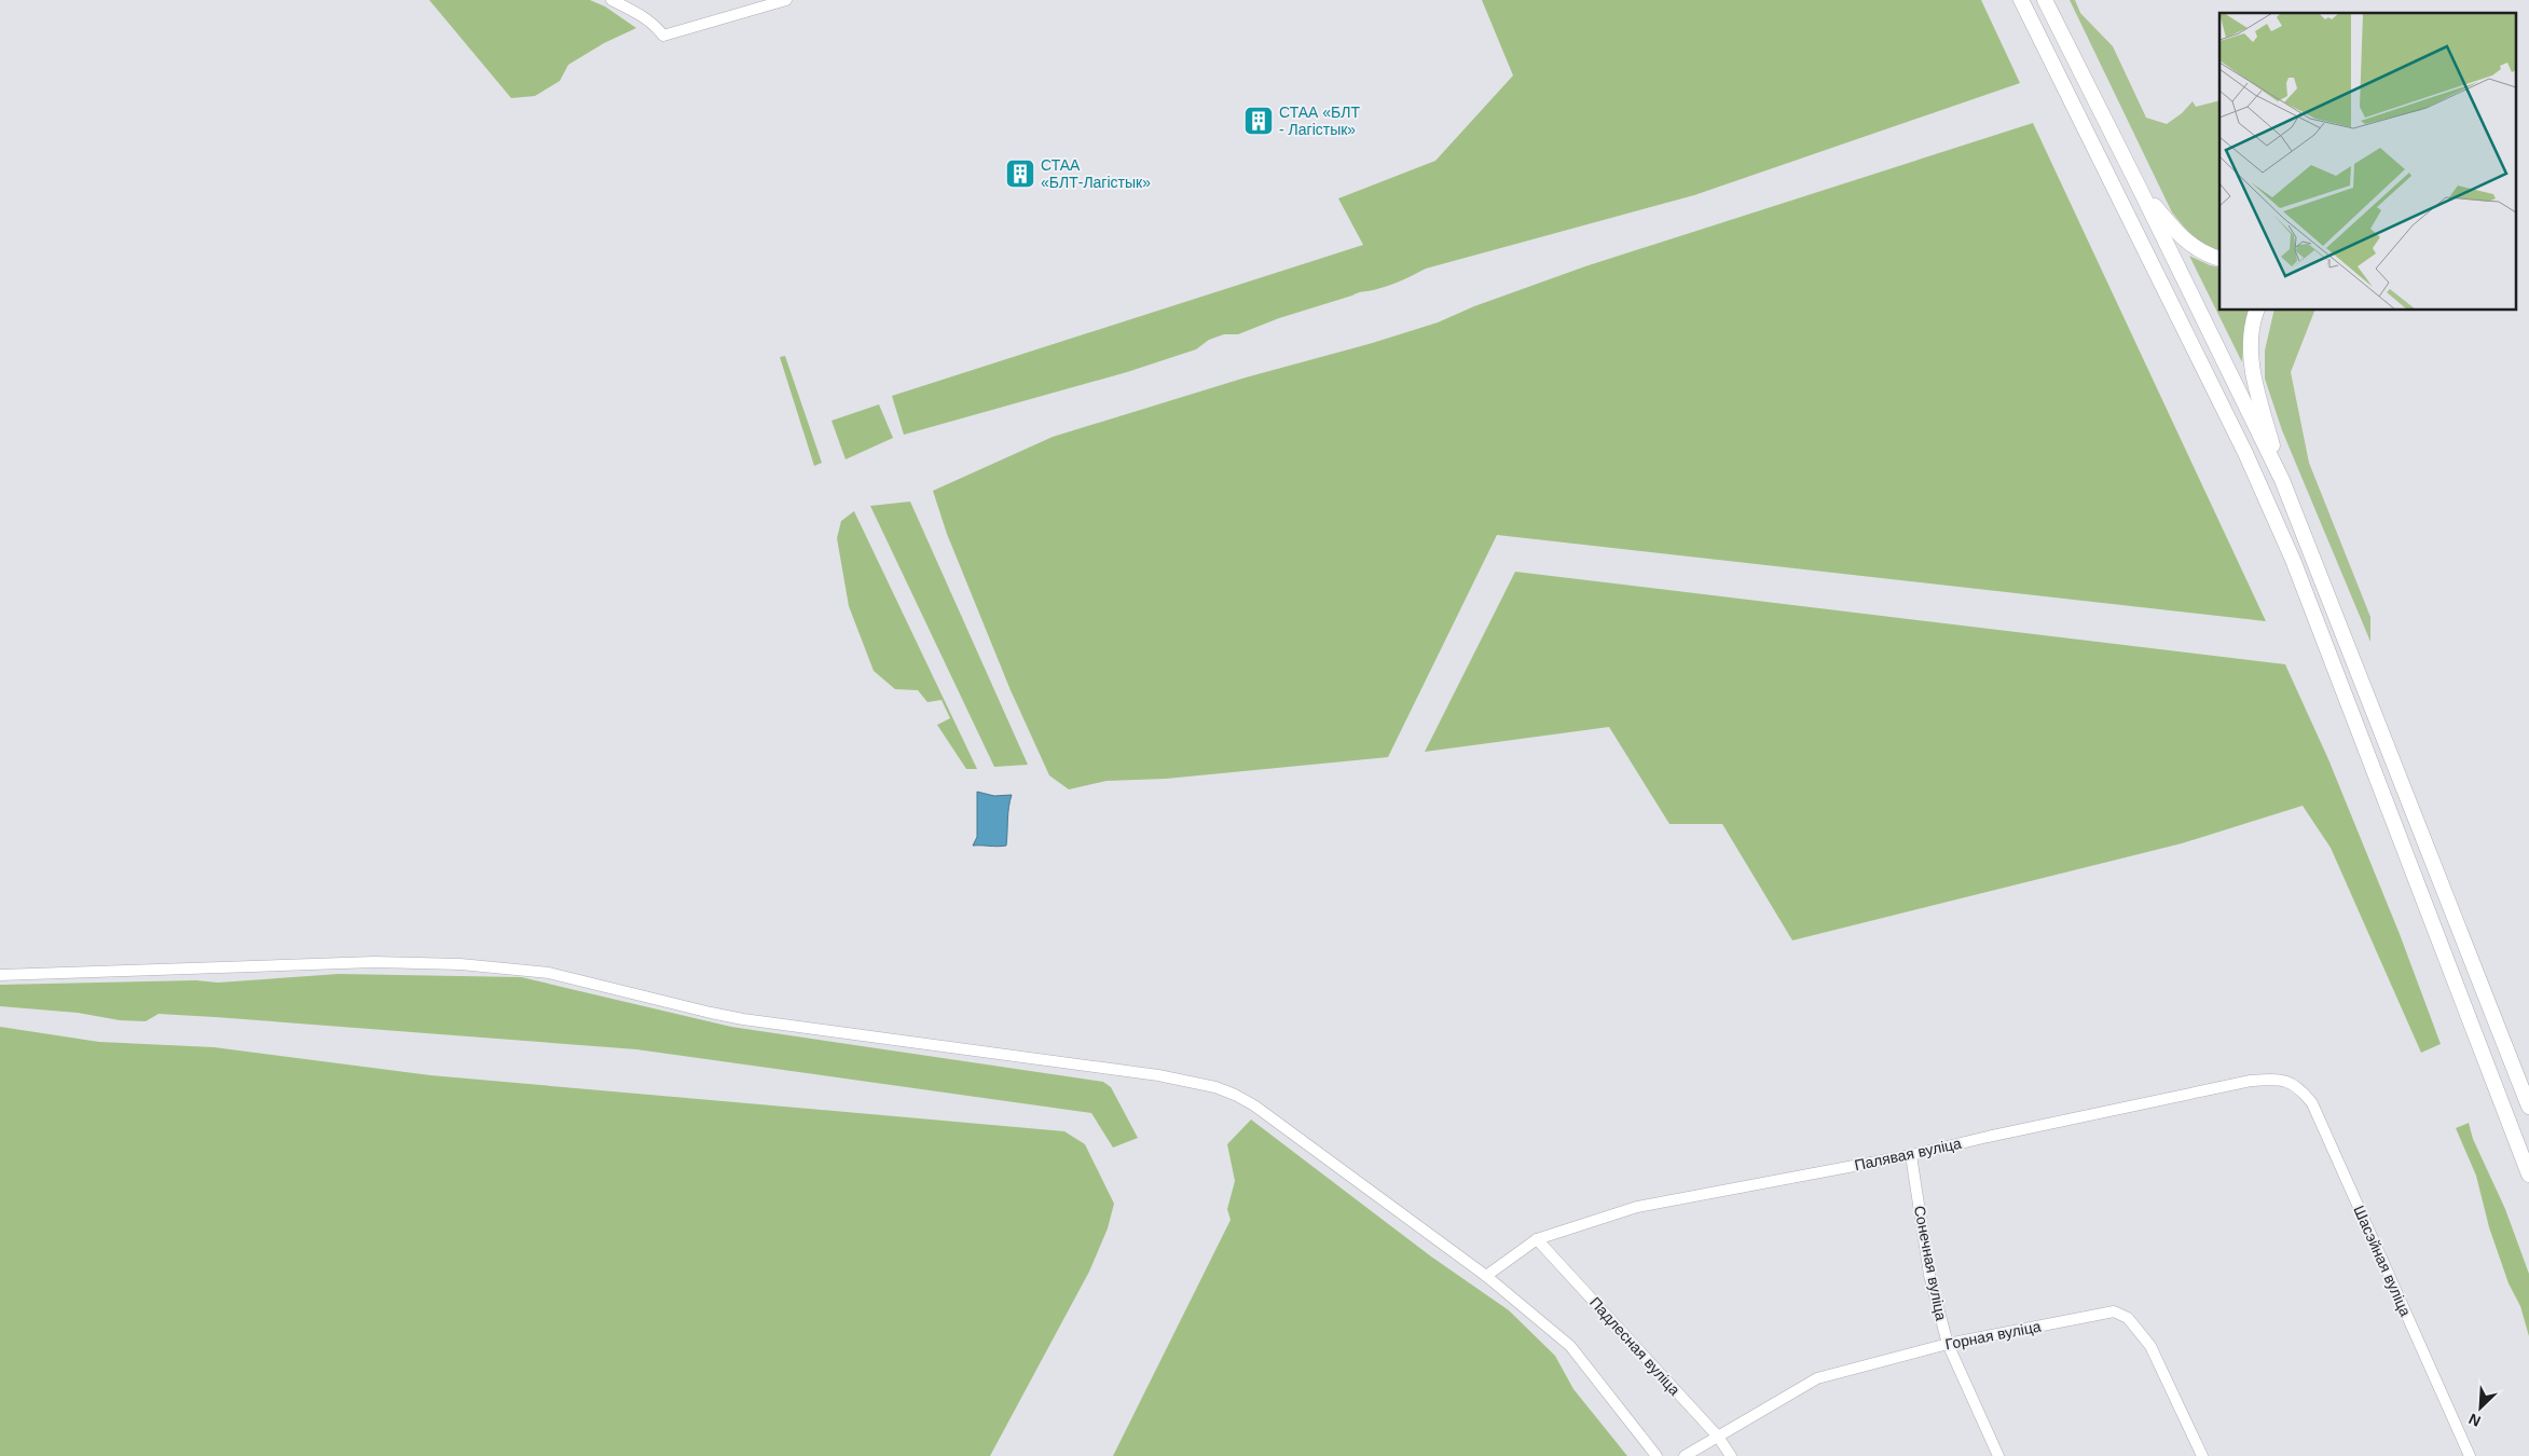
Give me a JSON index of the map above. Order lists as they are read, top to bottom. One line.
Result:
{"streets":{"street":["Палявая вуліца","Шасэйная вуліца","Сонечная вуліца","Горная вуліца","Падлесная вуліца"]},"crossings":[["Палявая вуліца","Шасэйная вуліца"],["Палявая вуліца","Сонечная вуліца"],["Палявая вуліца","Падлесная вуліца"],["Сонечная вуліца","Горная вуліца"],["Горная вуліца","Падлесная вуліца"]],"places":{"building":["СТАА «БЛТ - Лагістык»","СТАА «БЛТ-Лагістык»"]},"north":"bottom left"}
